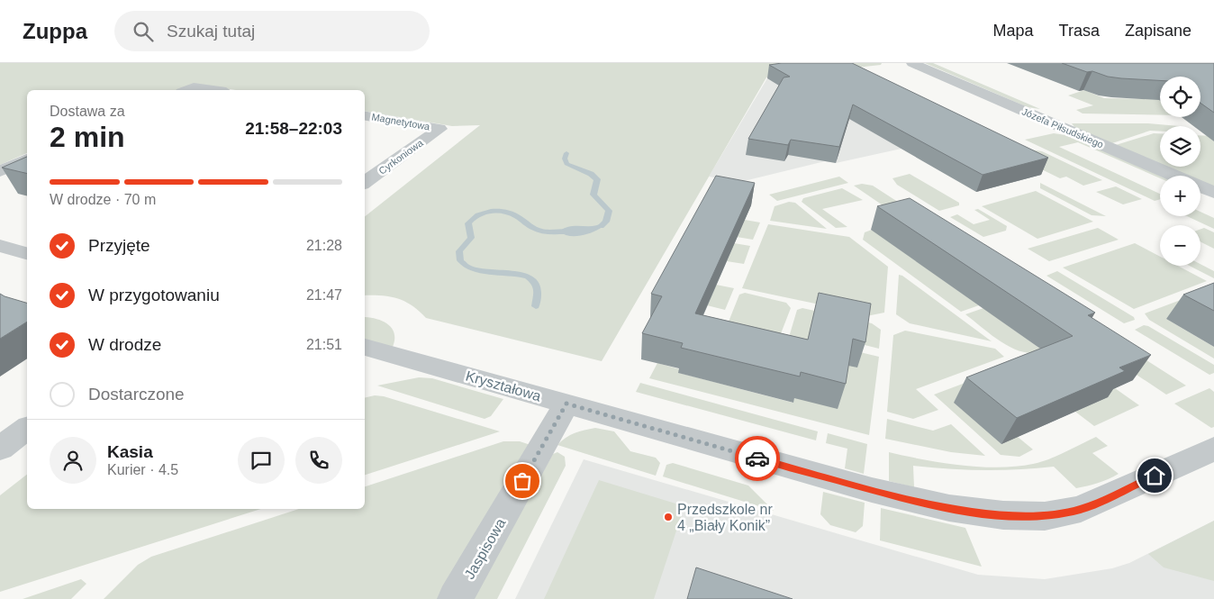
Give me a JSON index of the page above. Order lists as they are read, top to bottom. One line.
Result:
{"streets":{"street":["Magnetytowa","Józefa Piłsudskiego","Cyrkoniowa","Kryształowa","Jaspisowa"]},"crossings":[["Magnetytowa","Cyrkoniowa"],["Kryształowa","Jaspisowa"]],"places":["Przedszkole nr 4 „Biały Konik”"],"page":{"header":"Zuppa","search":"Szukaj tutaj","nav":["Mapa","Trasa","Zapisane"],"map_buttons":["+","−"],"heading":["2 min","Dostawa za","21:58–22:03"],"panel":["Kasia","Kurier · 4.5"],"bar":"W drodze · 70 m","list":[["Przyjęte","21:28"],["W przygotowaniu","21:47"],["W drodze","21:51"],"Dostarczone"]}}
